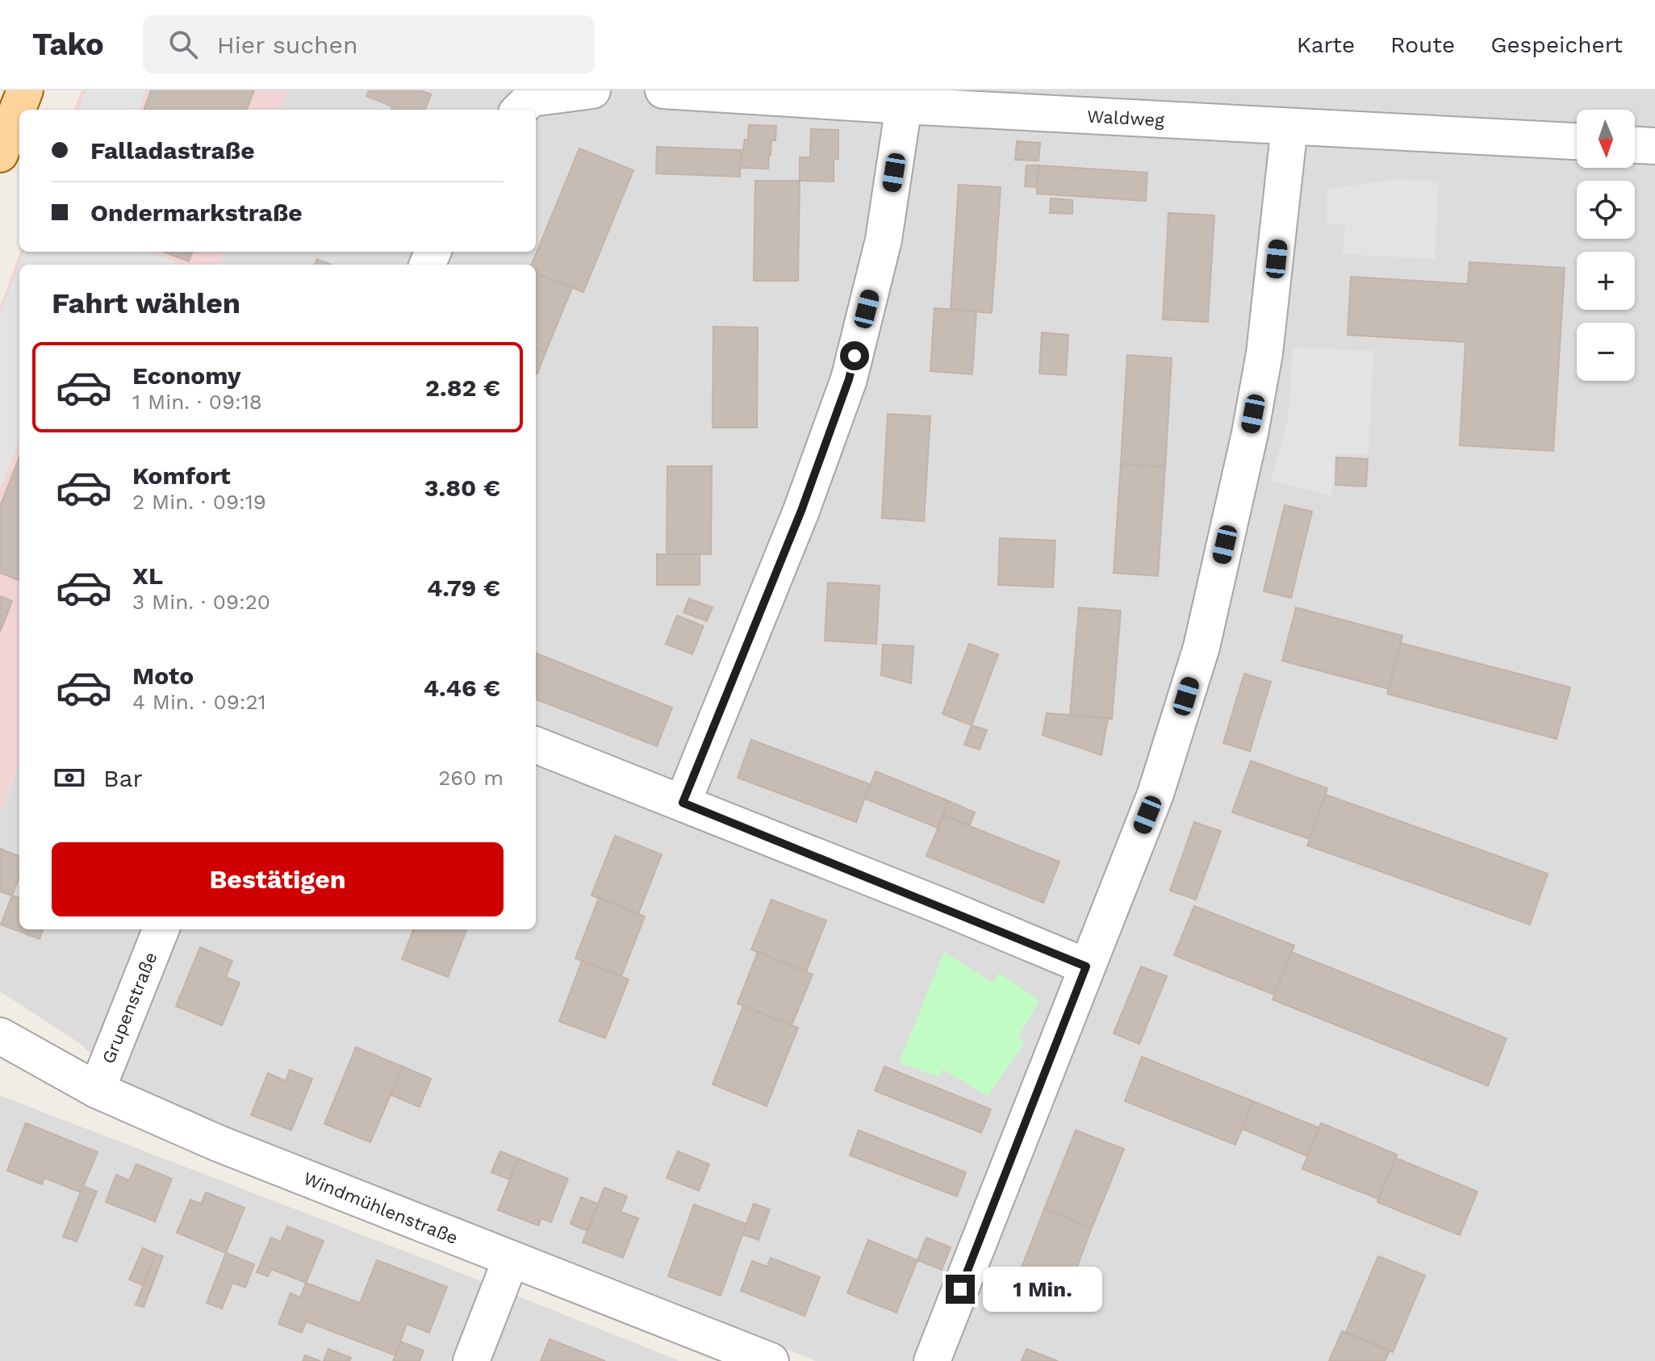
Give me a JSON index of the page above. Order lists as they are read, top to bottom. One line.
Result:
{"streets":{"street":["Waldweg","Grupenstraße","Windmühlenstraße"]},"crossings":[["Grupenstraße","Windmühlenstraße"]],"north":"bottom","page":{"header":"Tako","search":"Hier suchen","nav":["Karte","Route","Gespeichert"],"map_buttons":["+","−"],"banner":["Falladastraße","Ondermarkstraße"],"heading":"Fahrt wählen","list":[{"name":"Economy","note":"1 Min. · 09:18","value":"2.82 €"},{"name":"Komfort","note":"2 Min. · 09:19","value":"3.80 €"},{"name":"XL","note":"3 Min. · 09:20","value":"4.79 €"},{"name":"Moto","note":"4 Min. · 09:21","value":"4.46 €"}],"pay":["Bar","260 m"],"buttons":"Bestätigen","bubble":"1 Min."}}
